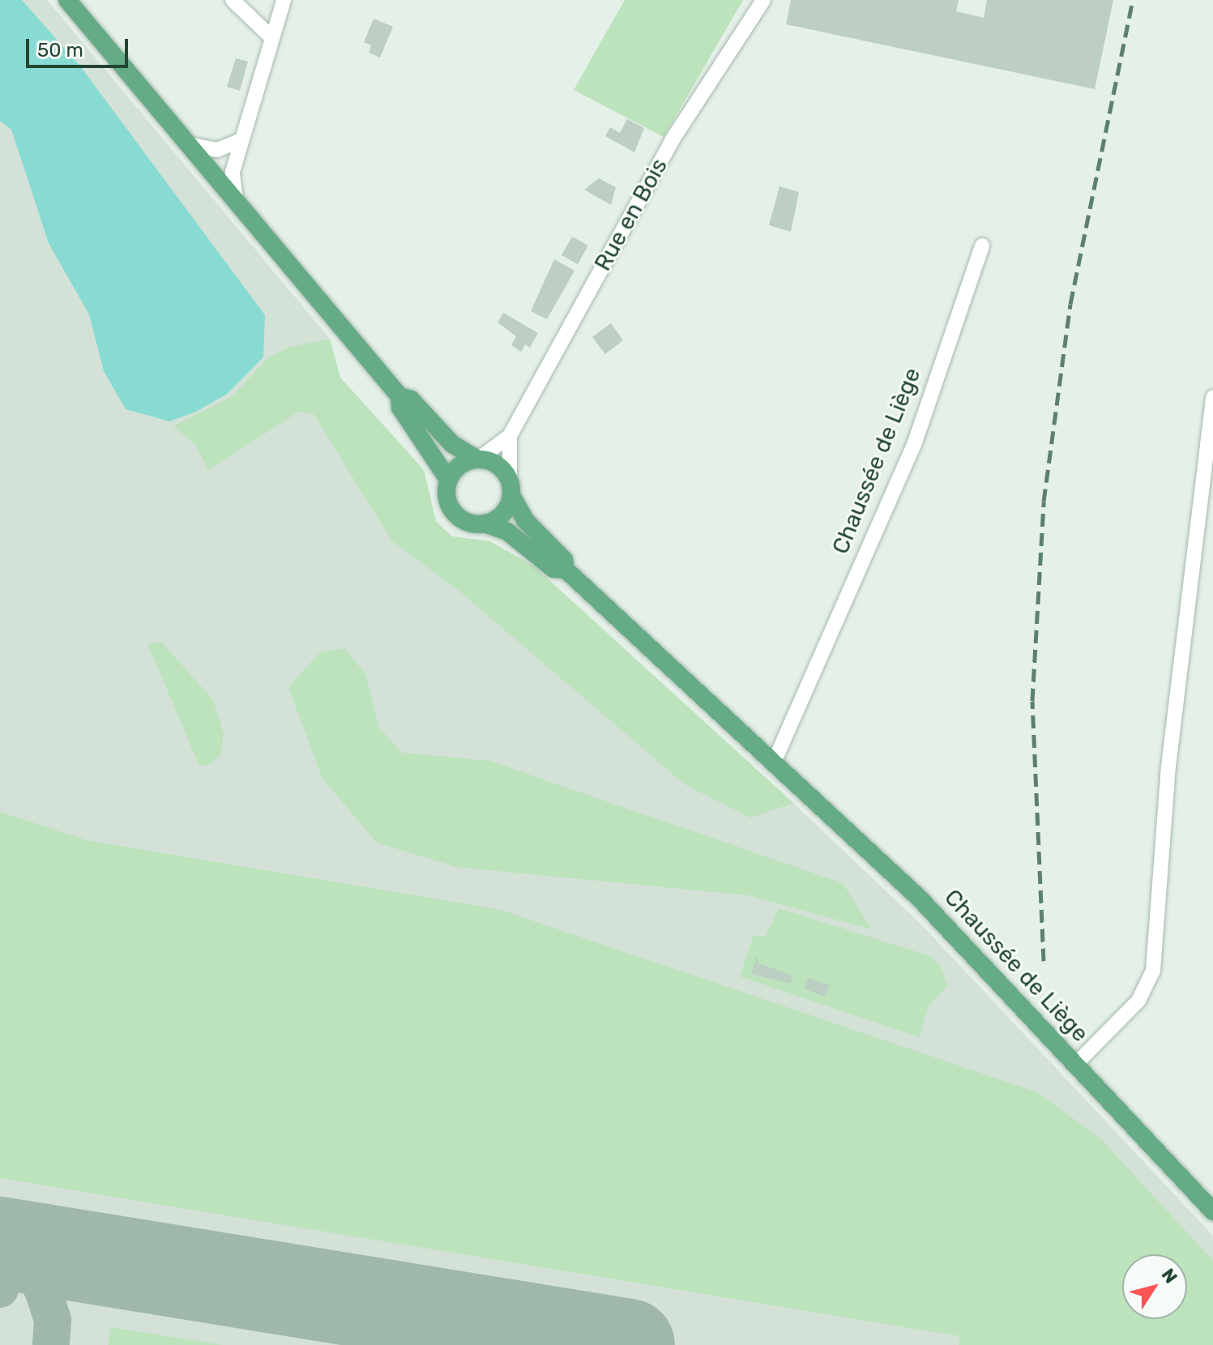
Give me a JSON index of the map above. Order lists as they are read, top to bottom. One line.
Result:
{"streets":{"main road":["Chaussée de Liège"],"street":["Rue en Bois"]},"crossings":[["Rue en Bois","Chaussée de Liège"]],"scale_bar":"50 m","north":"top right"}
